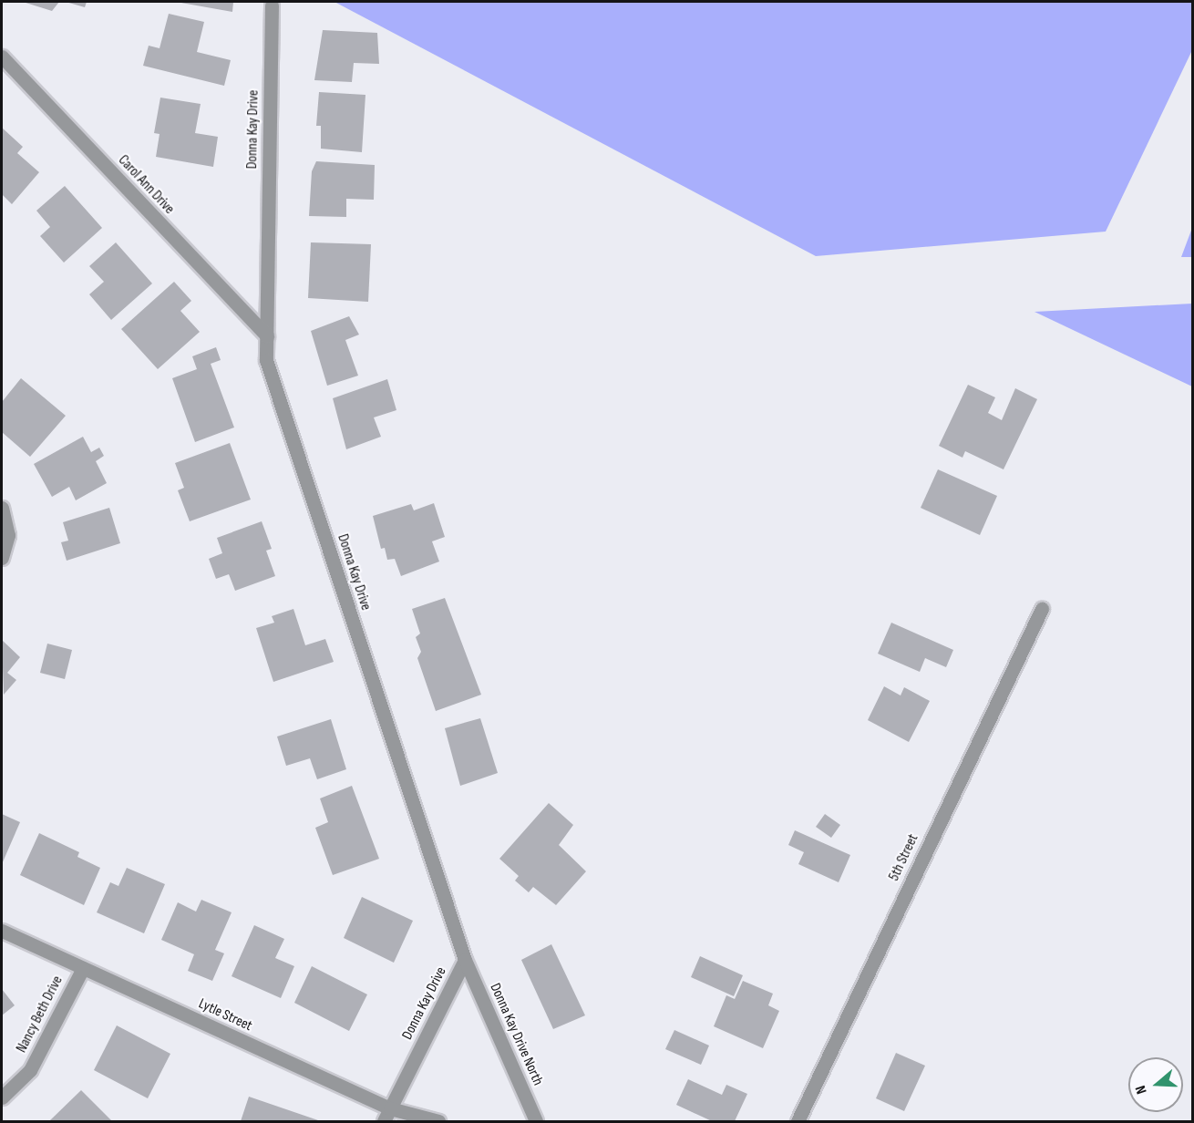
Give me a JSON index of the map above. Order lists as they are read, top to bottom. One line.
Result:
{"streets":{"street":["Donna Kay Drive","Carol Ann Drive","5th Street","Nancy Beth Drive","Lytle Street","Donna Kay Drive North"]},"crossings":[["Donna Kay Drive","Carol Ann Drive"],["Donna Kay Drive","Lytle Street"],["Donna Kay Drive","Donna Kay Drive North"],["Nancy Beth Drive","Lytle Street"]],"north":"left"}
